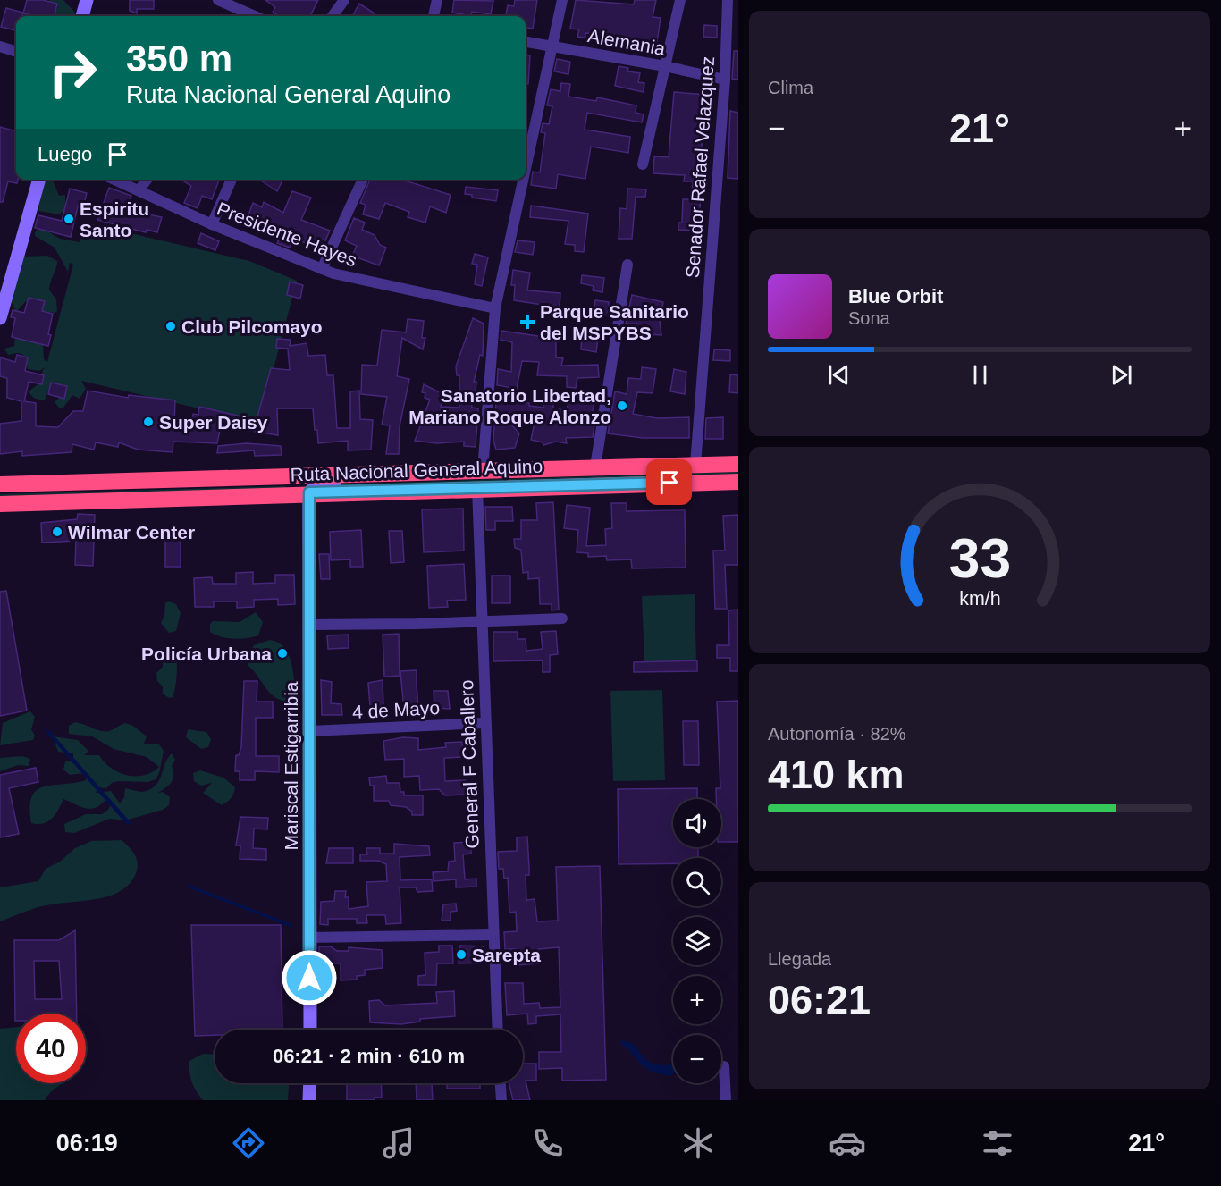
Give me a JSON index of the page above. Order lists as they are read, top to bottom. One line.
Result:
{"streets":{"highway":["Ruta Nacional General Aquino"],"street":["Alemania","Senador Rafael Velazquez","Presidente Hayes","4 de Mayo","General F Caballero","Mariscal Estigarribia"]},"crossings":[["Alemania","Senador Rafael Velazquez"],["Senador Rafael Velazquez","Ruta Nacional General Aquino"],["Ruta Nacional General Aquino","General F Caballero"],["Ruta Nacional General Aquino","Mariscal Estigarribia"],["4 de Mayo","General F Caballero"],["4 de Mayo","Mariscal Estigarribia"]],"places":{"other":["Espiritu Santo","Club Pilcomayo","Sanatorio Libertad, Mariano Roque Alonzo","Super Daisy","Wilmar Center","Policía Urbana","Sarepta"],"health":["Parque Sanitario del MSPYBS"]},"page":{"tile":["Clima",["Autonomía · 82%","410 km"],["Llegada","06:21"]],"turn":["350 m","Ruta Nacional General Aquino"],"heat":["−","21°","+"],"then":"Luego","song":["Blue Orbit","Sona"],"map_buttons":["+","−"],"limit":"40","trip":"06:21 · 2 min · 610 m","tabs":["06:19","21°"],"gauge":["33","km/h"]}}
